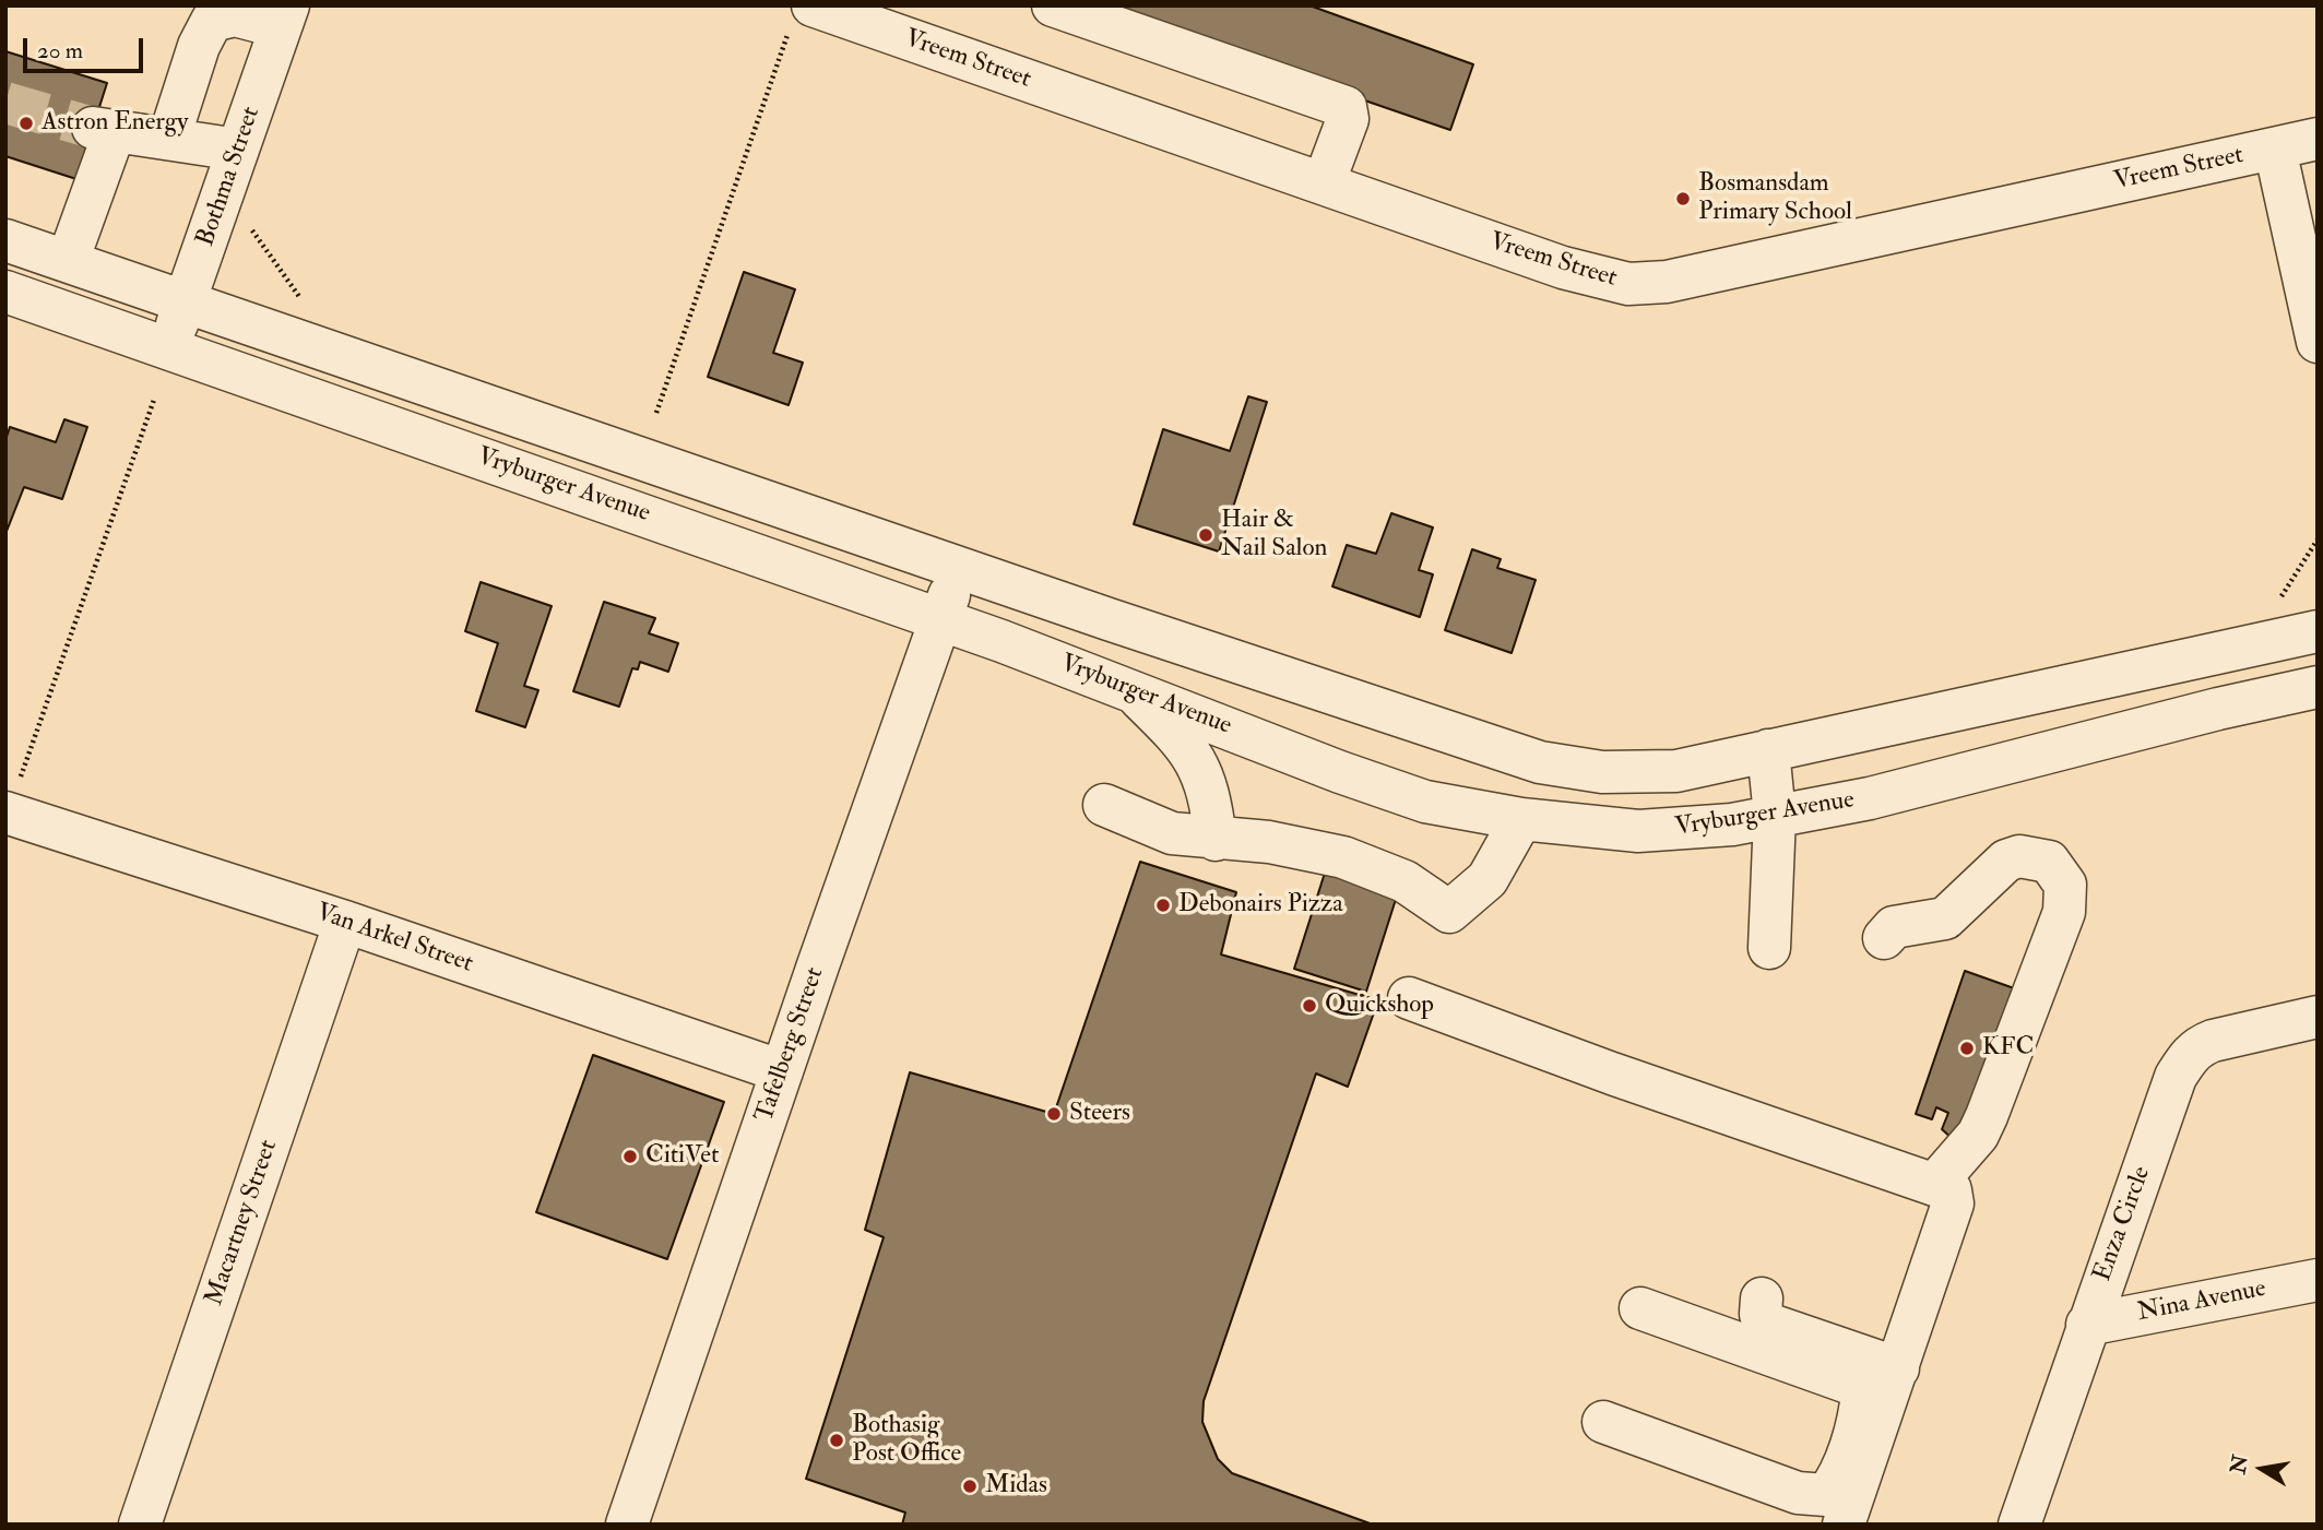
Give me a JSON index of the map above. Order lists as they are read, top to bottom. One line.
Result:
{"streets":{"street":["Vreem Street","Bothma Street","Vryburger Avenue","Van Arkel Street","Tafelberg Street","Macartney Street","Enza Circle","Nina Avenue"]},"crossings":[["Bothma Street","Vryburger Avenue"],["Vryburger Avenue","Tafelberg Street"],["Van Arkel Street","Tafelberg Street"],["Van Arkel Street","Macartney Street"],["Enza Circle","Nina Avenue"]],"places":["Astron Energy","Bosmansdam Primary School","Hair & Nail Salon","Debonairs Pizza","Quickshop","KFC","Steers","CitiVet","Bothasig Post Office","Midas"],"scale_bar":"20 m","north":"left"}
